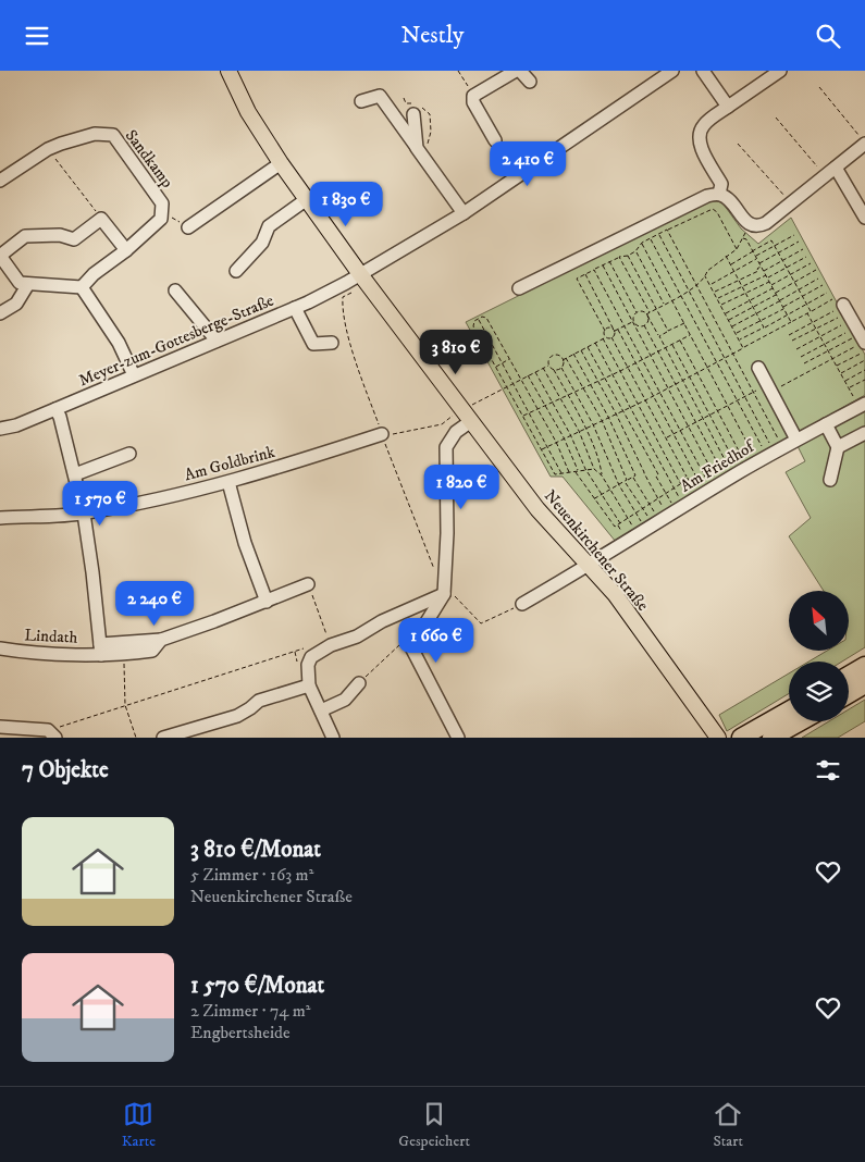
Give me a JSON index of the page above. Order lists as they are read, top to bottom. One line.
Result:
{"streets":{"main road":["Neuenkirchener Straße"],"street":["Sandkamp","Meyer-zum-Gottesberge-Straße","Am Goldbrink","Am Friedhof","Lindath"]},"crossings":[["Meyer-zum-Gottesberge-Straße","Neuenkirchener Straße"],["Am Friedhof","Neuenkirchener Straße"]],"north":"top left","page":{"header":"Nestly","price":["2 410 €","1 830 €","3 810 €","1 820 €","1 570 €","2 240 €","1 660 €"],"heading":"7 Objekte","list":[{"name":"3 810 €/Monat","note":"5 Zimmer · 163 m² · Neuenkirchener Straße"},{"name":"1 570 €/Monat","note":"2 Zimmer · 74 m² · Engbertsheide"}],"tabs":["Karte","Gespeichert","Start"]}}
